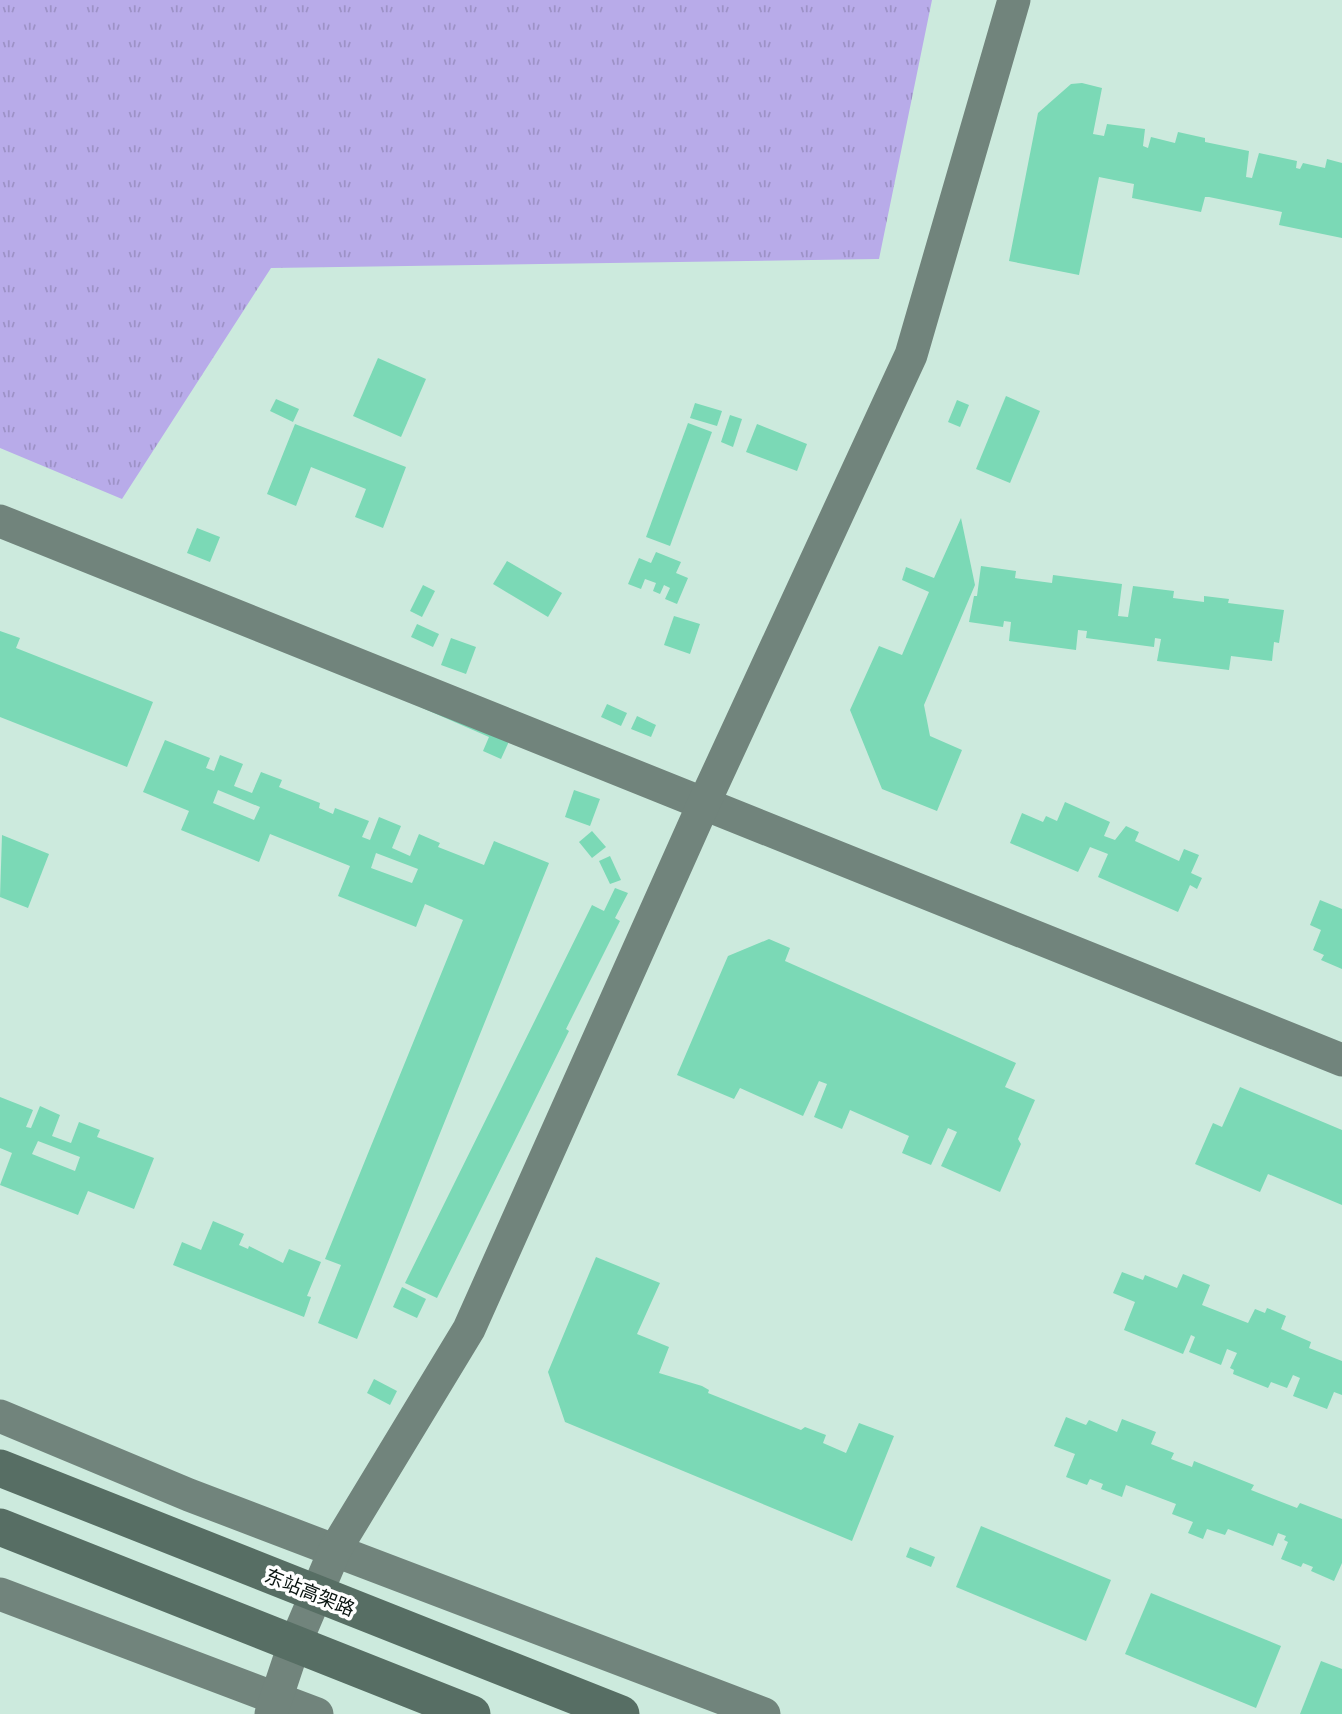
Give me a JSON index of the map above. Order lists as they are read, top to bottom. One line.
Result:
{"streets":{"main road":["东站高架路"]}}
